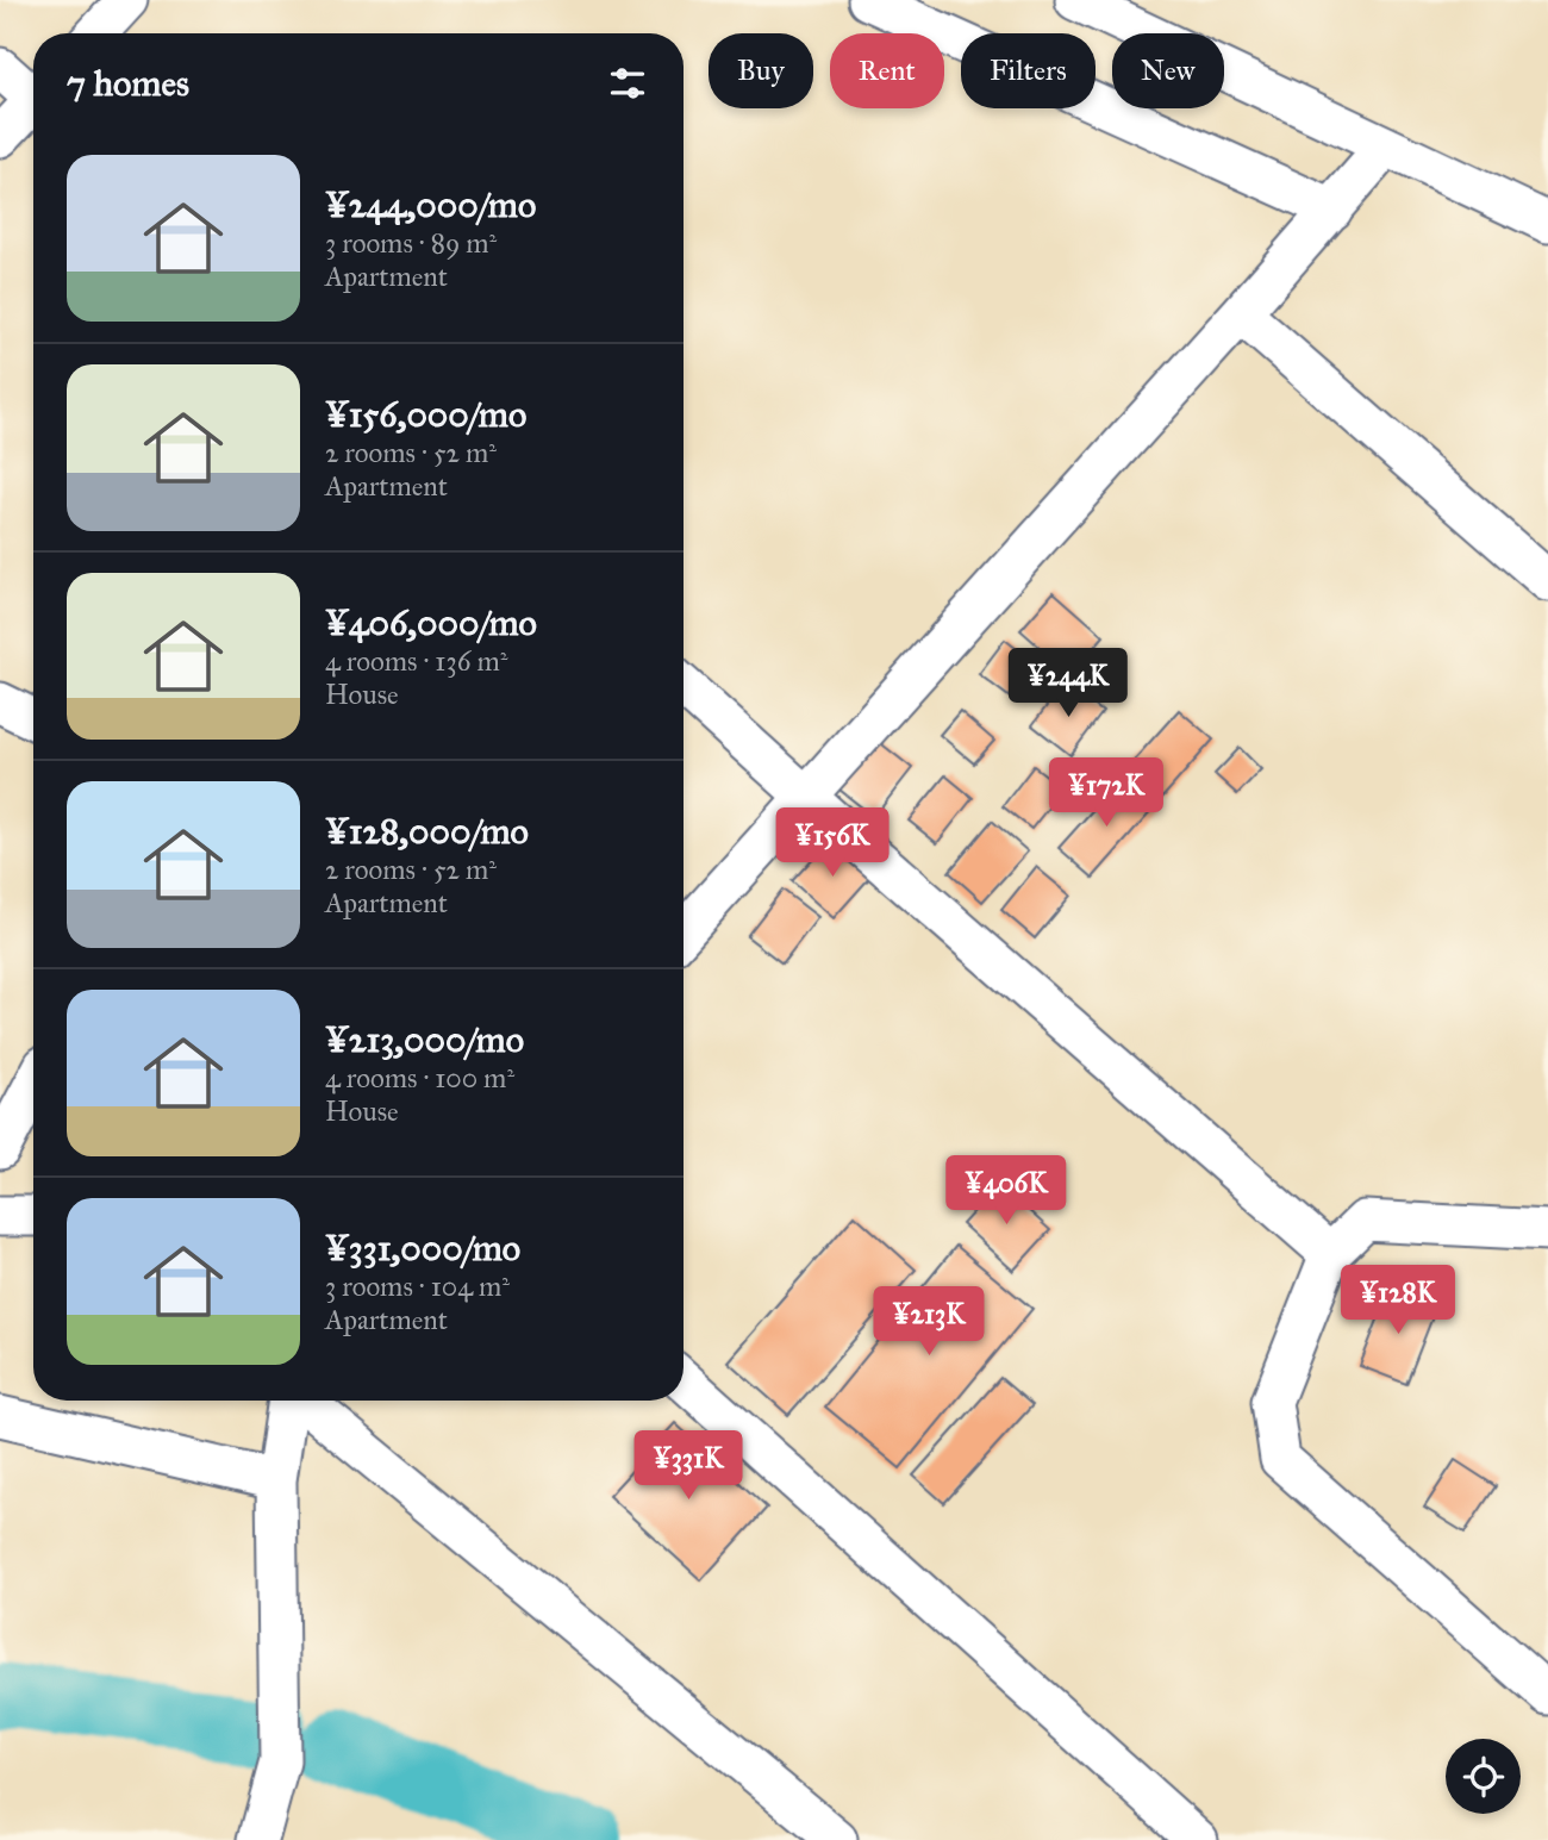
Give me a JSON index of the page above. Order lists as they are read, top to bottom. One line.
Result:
{"page":{"chip":["Buy","Rent","Filters","New"],"heading":"7 homes","list":[{"name":"¥244,000/mo","note":"3 rooms · 89 m² · Apartment"},{"name":"¥156,000/mo","note":"2 rooms · 52 m² · Apartment"},{"name":"¥406,000/mo","note":"4 rooms · 136 m² · House"},{"name":"¥128,000/mo","note":"2 rooms · 52 m² · Apartment"},{"name":"¥213,000/mo","note":"4 rooms · 100 m² · House"},{"name":"¥331,000/mo","note":"3 rooms · 104 m² · Apartment"}],"price":["¥244K","¥172K","¥156K","¥406K","¥128K","¥213K","¥331K"]}}
